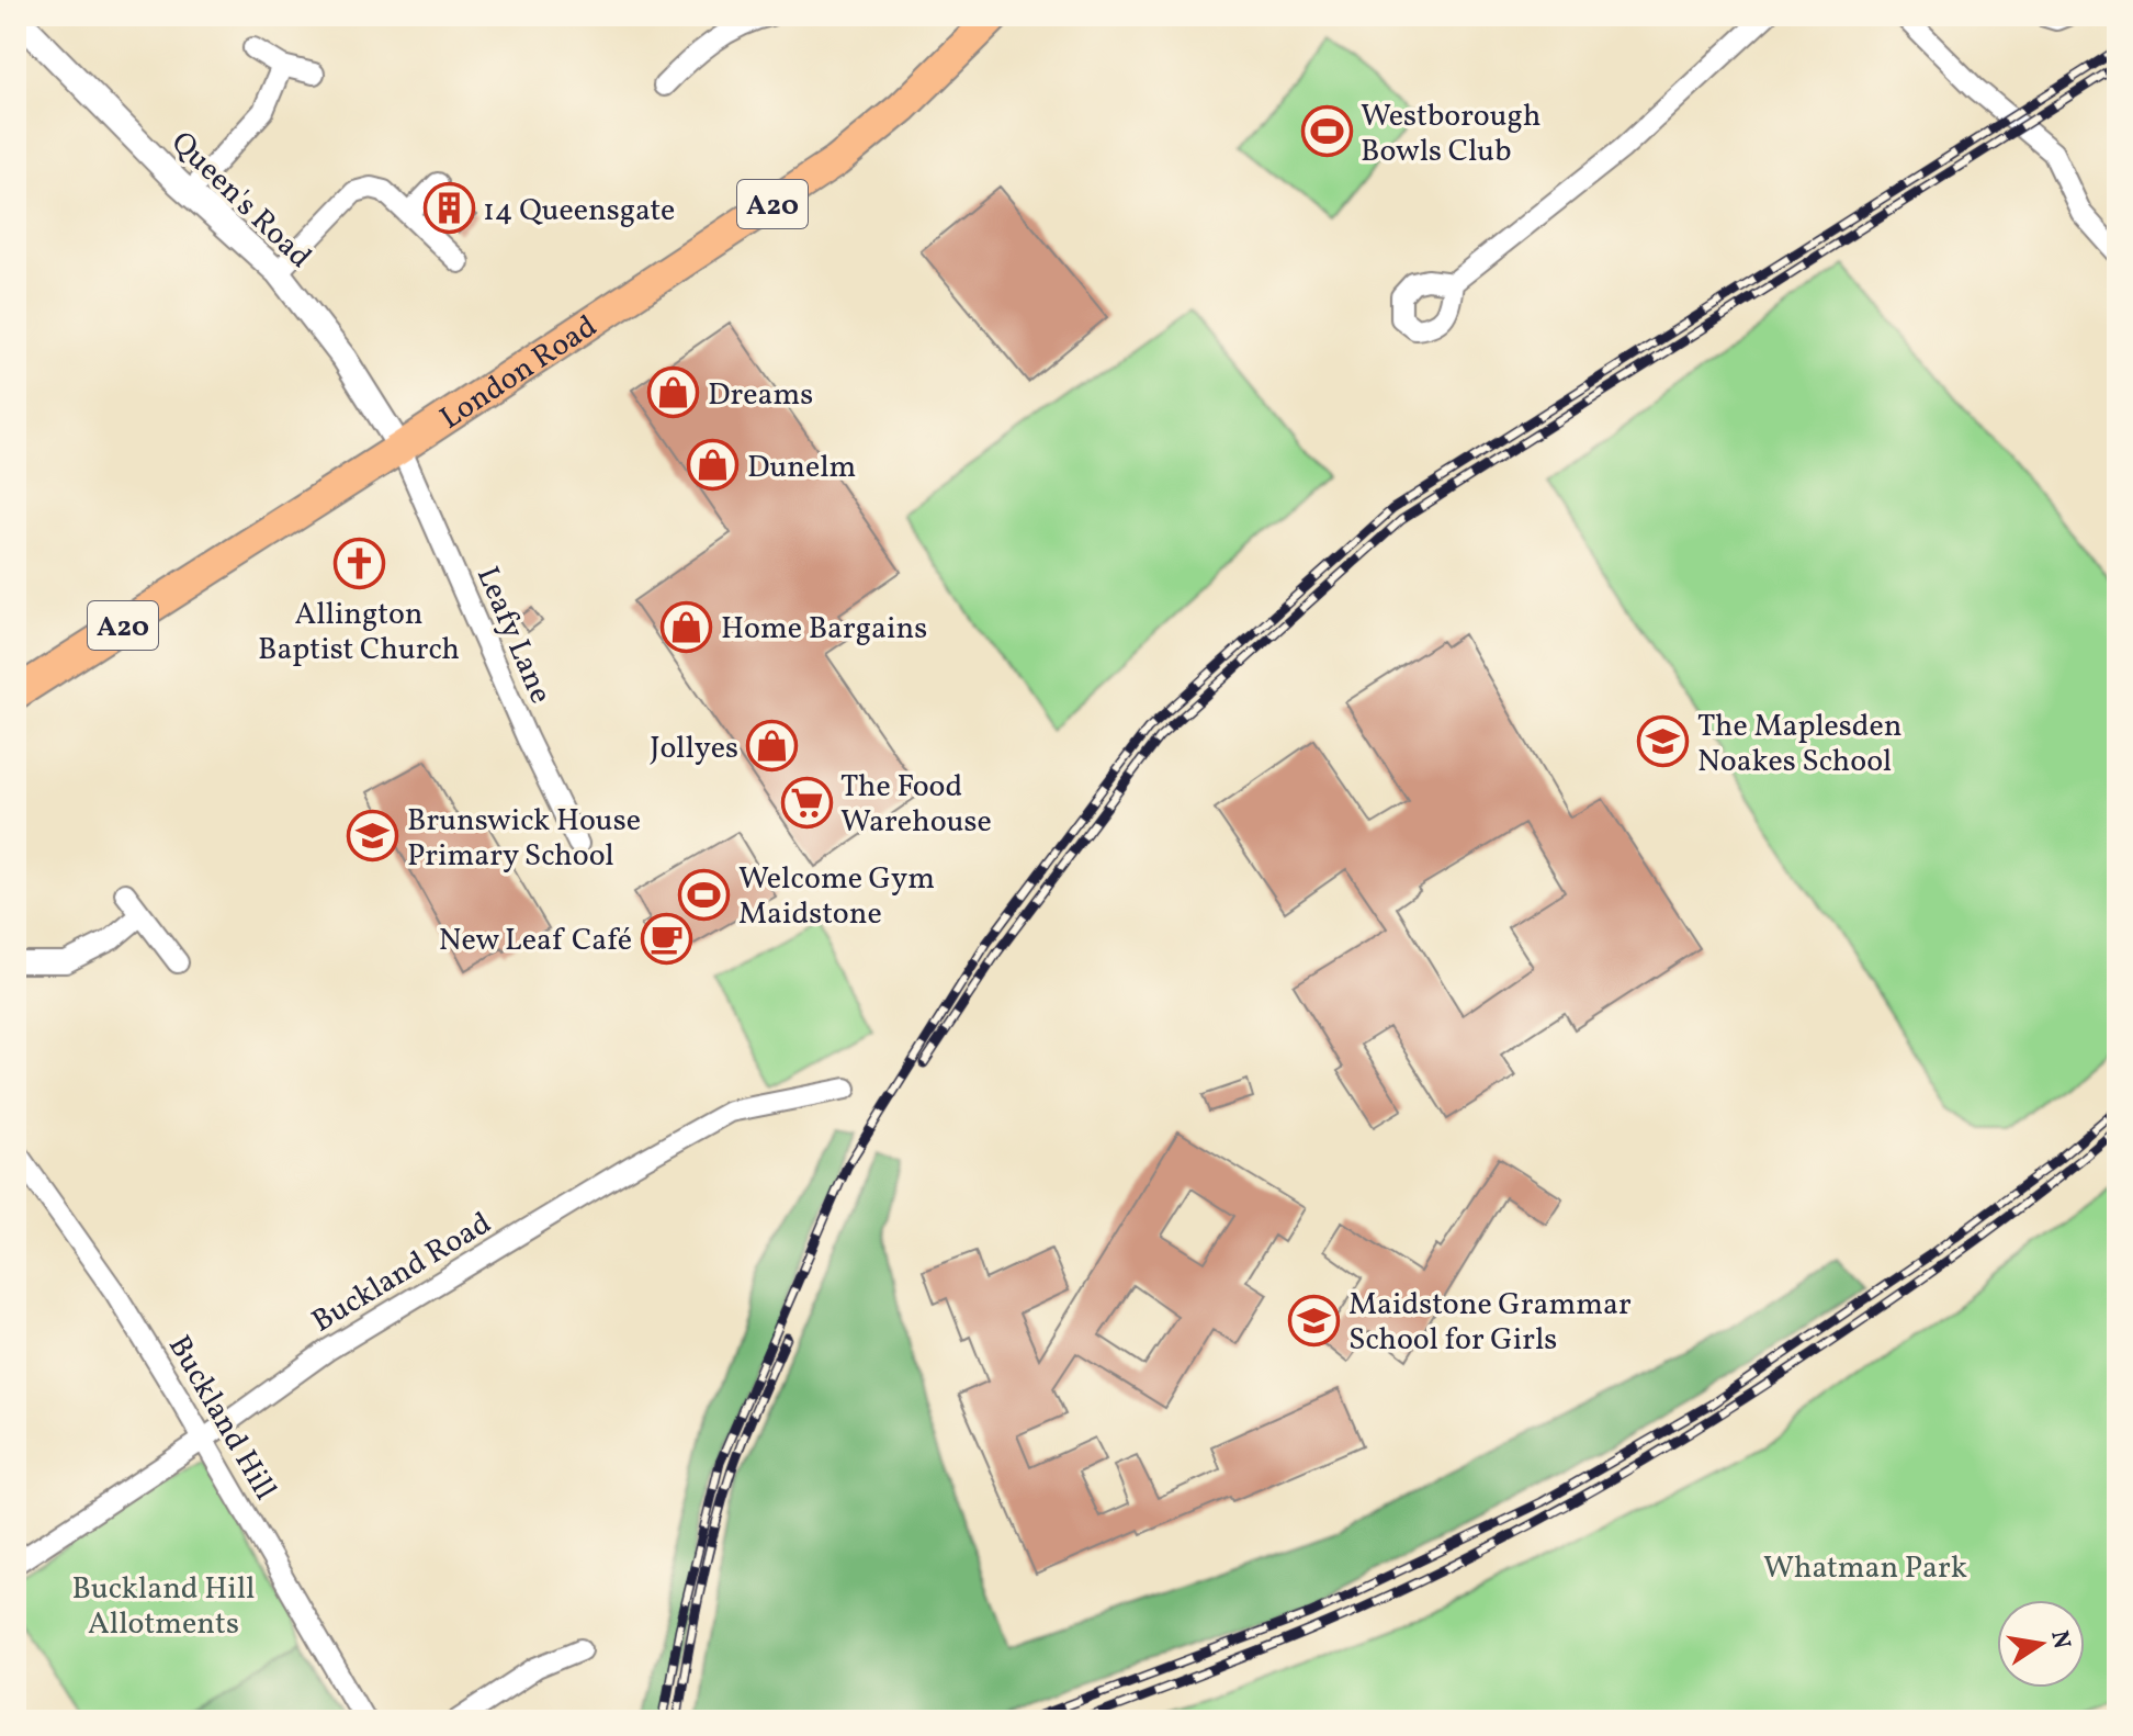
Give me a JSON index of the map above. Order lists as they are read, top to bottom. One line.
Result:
{"streets":{"main road":["A20","London Road"],"street":["Queen's Road","Leafy Lane","Buckland Road","Buckland Hill"]},"crossings":[["Queen's Road","London Road"],["Queen's Road","Leafy Lane"],["London Road","Leafy Lane"],["Buckland Road","Buckland Hill"]],"parks":["Whatman Park","Buckland Hill Allotments"],"places":{"sports":["Westborough Bowls Club","Welcome Gym Maidstone"],"building":["14 Queensgate"],"shop":["Dreams","Dunelm","Home Bargains","Jollyes"],"church":["Allington Baptist Church"],"school or university":["The Maplesden Noakes School","Brunswick House Primary School","Maidstone Grammar School for Girls"],"supermarket":["The Food Warehouse"],"cafe":["New Leaf Café"]},"north":"right"}
